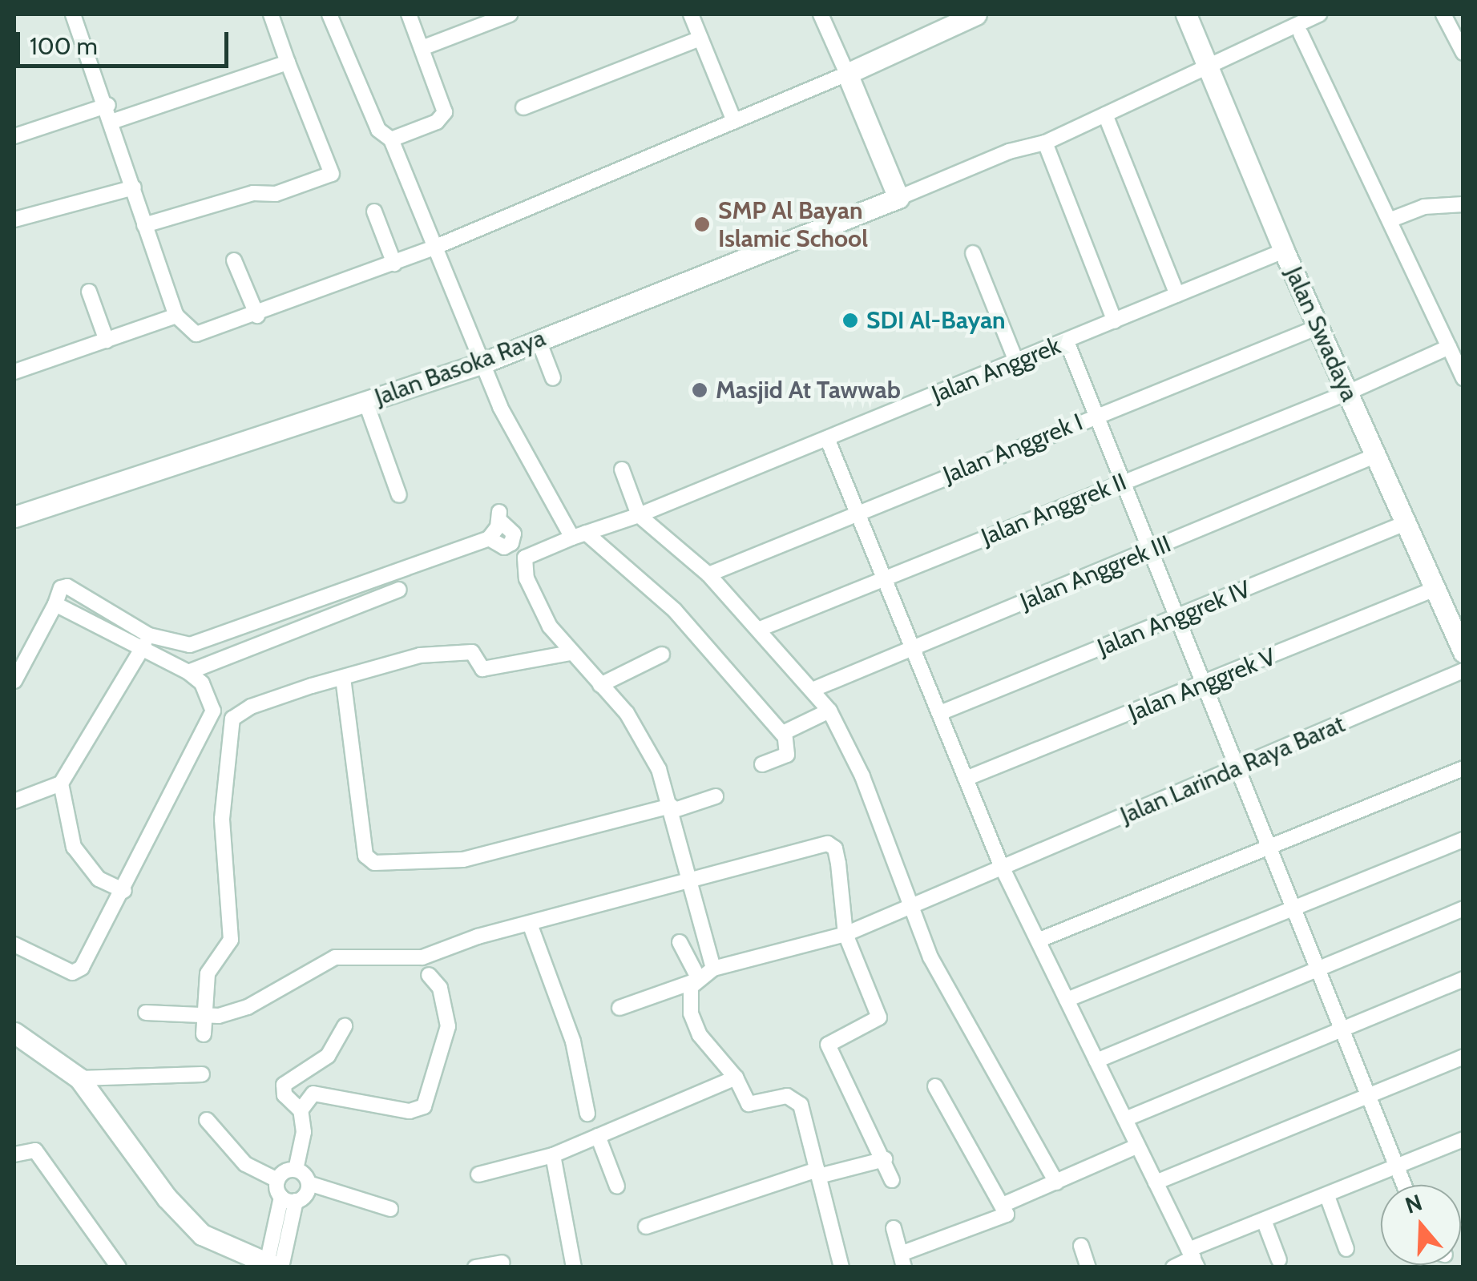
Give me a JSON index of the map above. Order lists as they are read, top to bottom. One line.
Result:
{"streets":{"street":["Jalan Swadaya","Jalan Basoka Raya","Jalan Anggrek","Jalan Anggrek I","Jalan Anggrek II","Jalan Anggrek III","Jalan Anggrek IV","Jalan Anggrek V","Jalan Larinda Raya Barat"]},"crossings":[["Jalan Swadaya","Jalan Anggrek"],["Jalan Swadaya","Jalan Anggrek I"],["Jalan Swadaya","Jalan Anggrek II"],["Jalan Swadaya","Jalan Anggrek III"],["Jalan Swadaya","Jalan Anggrek IV"],["Jalan Swadaya","Jalan Anggrek V"]],"places":["SMP Al Bayan Islamic School","SDI Al-Bayan","Masjid At Tawwab"],"scale_bar":"100 m","north":"top"}
